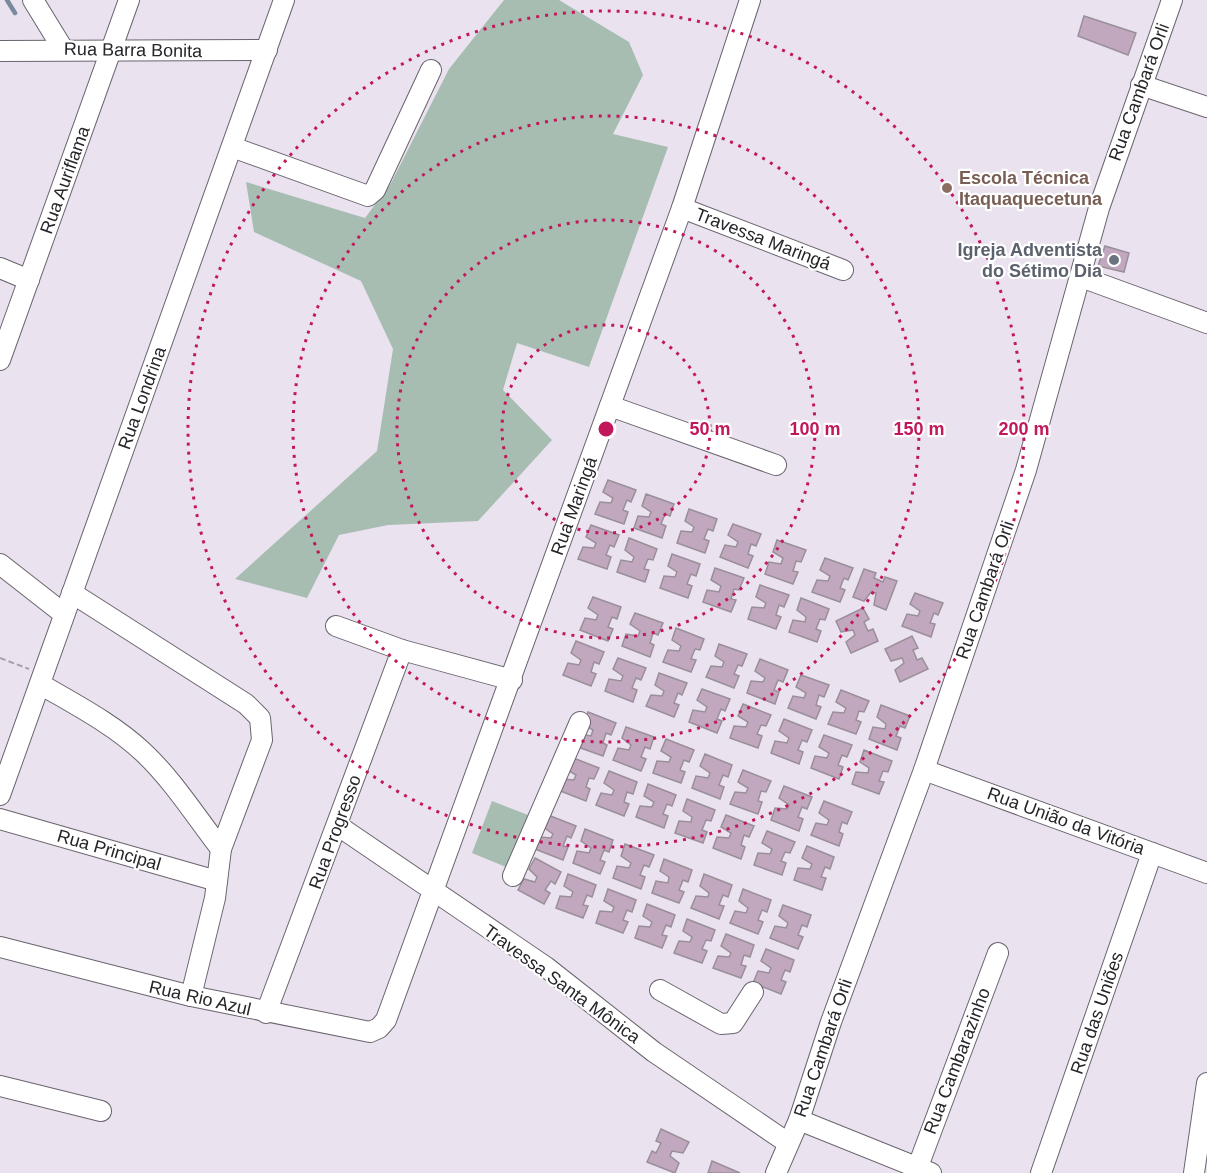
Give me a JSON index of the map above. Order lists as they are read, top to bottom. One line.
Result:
{"streets":{"street":["Rua Barra Bonita","Rua Cambará Orli","Rua Auriflama","Travessa Maringá","Rua Londrina","Rua Maringá","Rua União da Vitória","Rua Progresso","Rua Principal","Travessa Santa Mônica","Rua Rio Azul","Rua das Uniões","Rua Cambarazinho"]},"crossings":[["Rua Barra Bonita","Rua Auriflama"],["Rua Barra Bonita","Rua Londrina"],["Rua Cambará Orli","Rua União da Vitória"],["Rua Cambará Orli","Travessa Santa Mônica"],["Travessa Maringá","Rua Maringá"],["Rua Maringá","Travessa Santa Mônica"],["Rua Maringá","Rua Rio Azul"],["Rua União da Vitória","Rua das Uniões"],["Rua Progresso","Travessa Santa Mônica"],["Rua Progresso","Rua Rio Azul"]],"places":["Escola Técnica Itaquaquecetuna","Igreja Adventista do Sétimo Dia"],"rings":["50 m","100 m","150 m","200 m"]}
